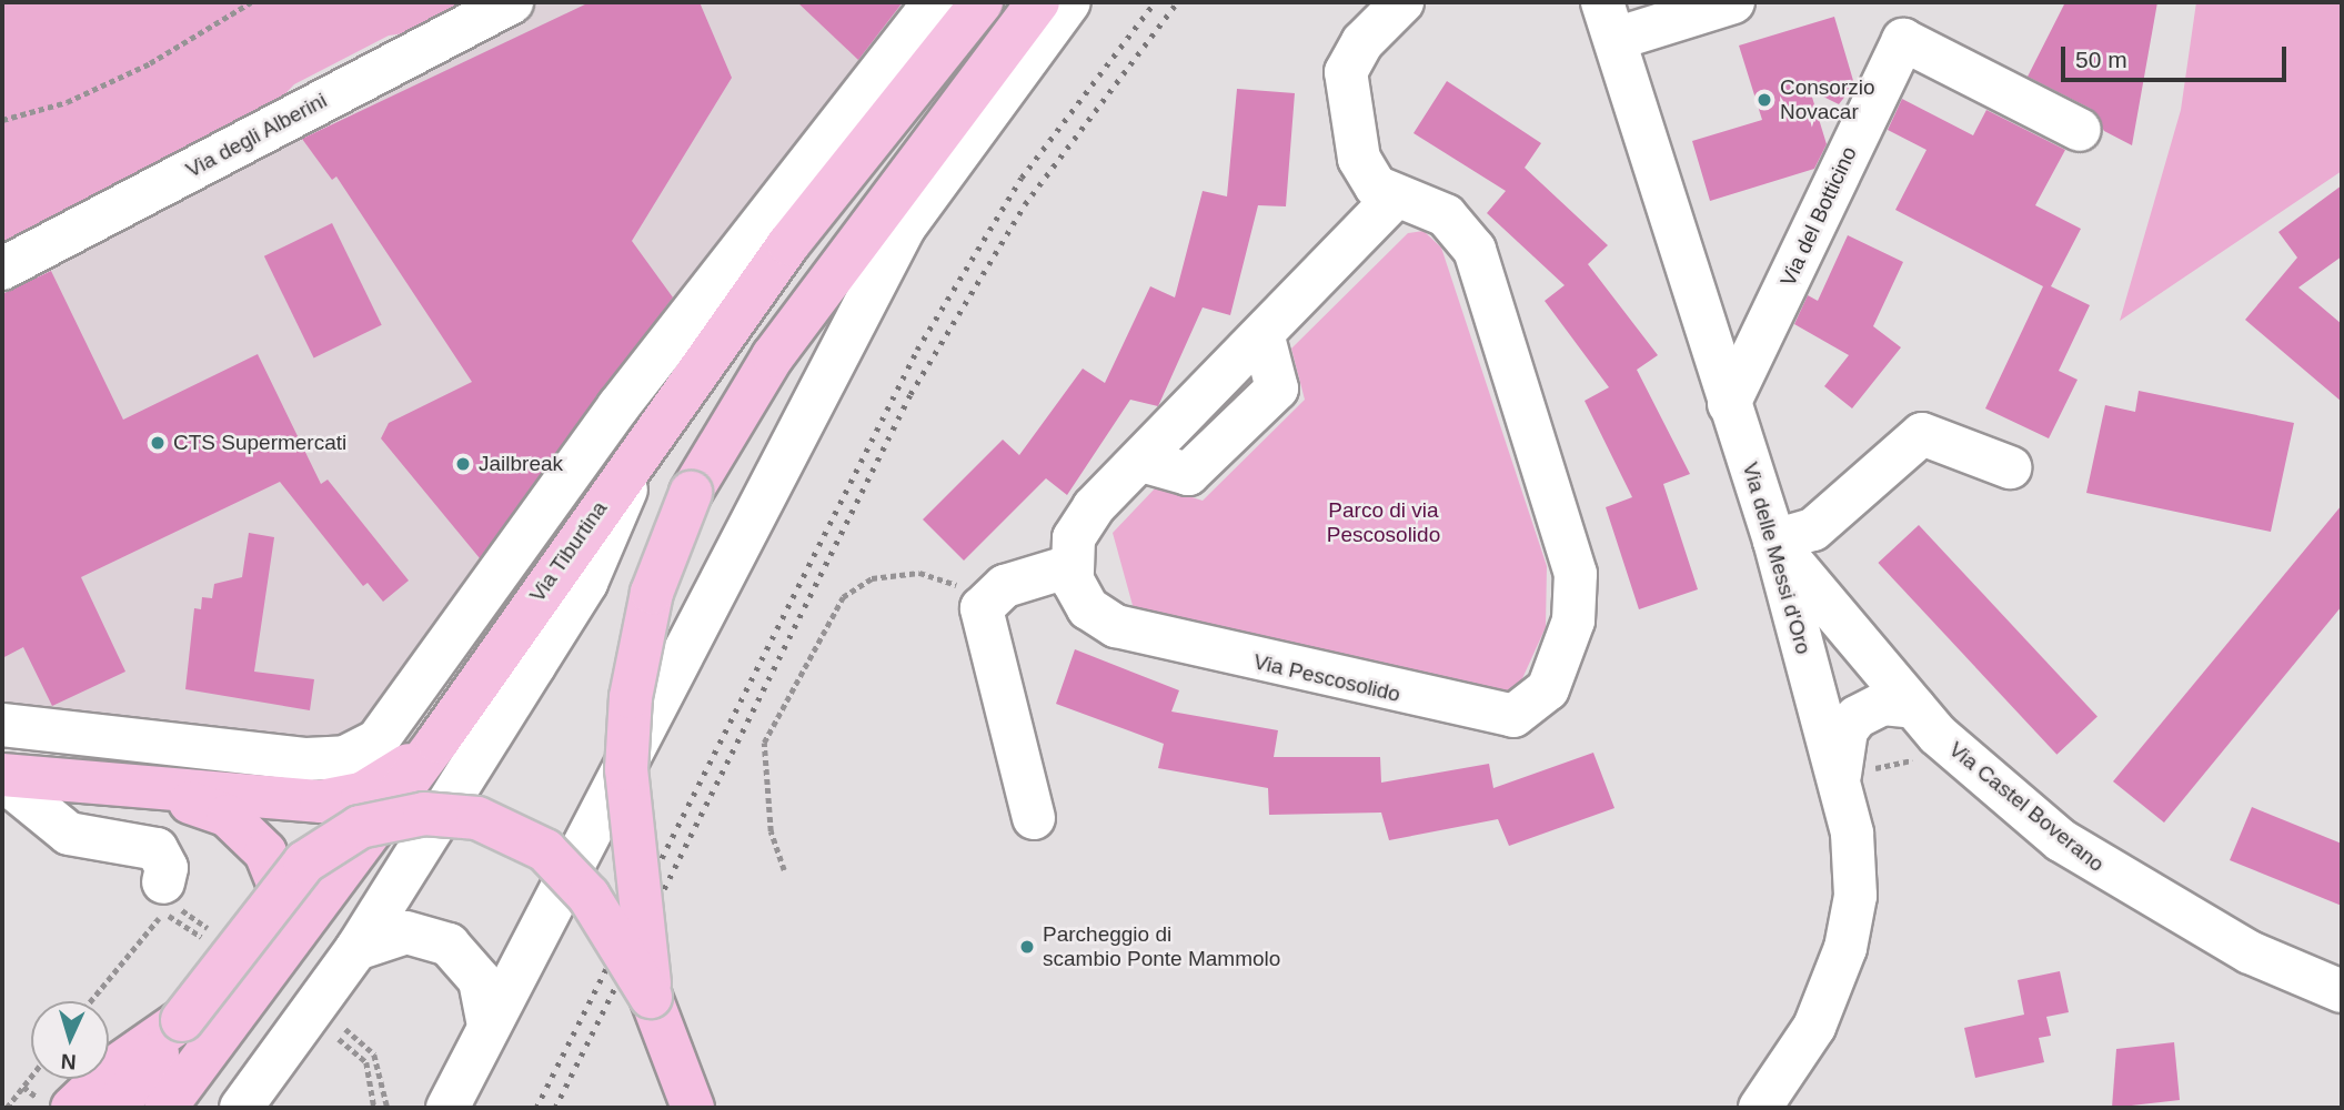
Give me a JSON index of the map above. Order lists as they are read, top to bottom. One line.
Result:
{"streets":{"main road":["Via Tiburtina"],"street":["Via degli Alberini","Via del Botticino","Via delle Messi d'Oro","Via Pescosolido","Via Castel Boverano"]},"crossings":[["Via del Botticino","Via delle Messi d'Oro"],["Via delle Messi d'Oro","Via Castel Boverano"]],"parks":["Parco di via Pescosolido"],"places":["Consorzio Novacar","CTS Supermercati","Jailbreak","Parcheggio di scambio Ponte Mammolo"],"scale_bar":"50 m","north":"bottom"}
